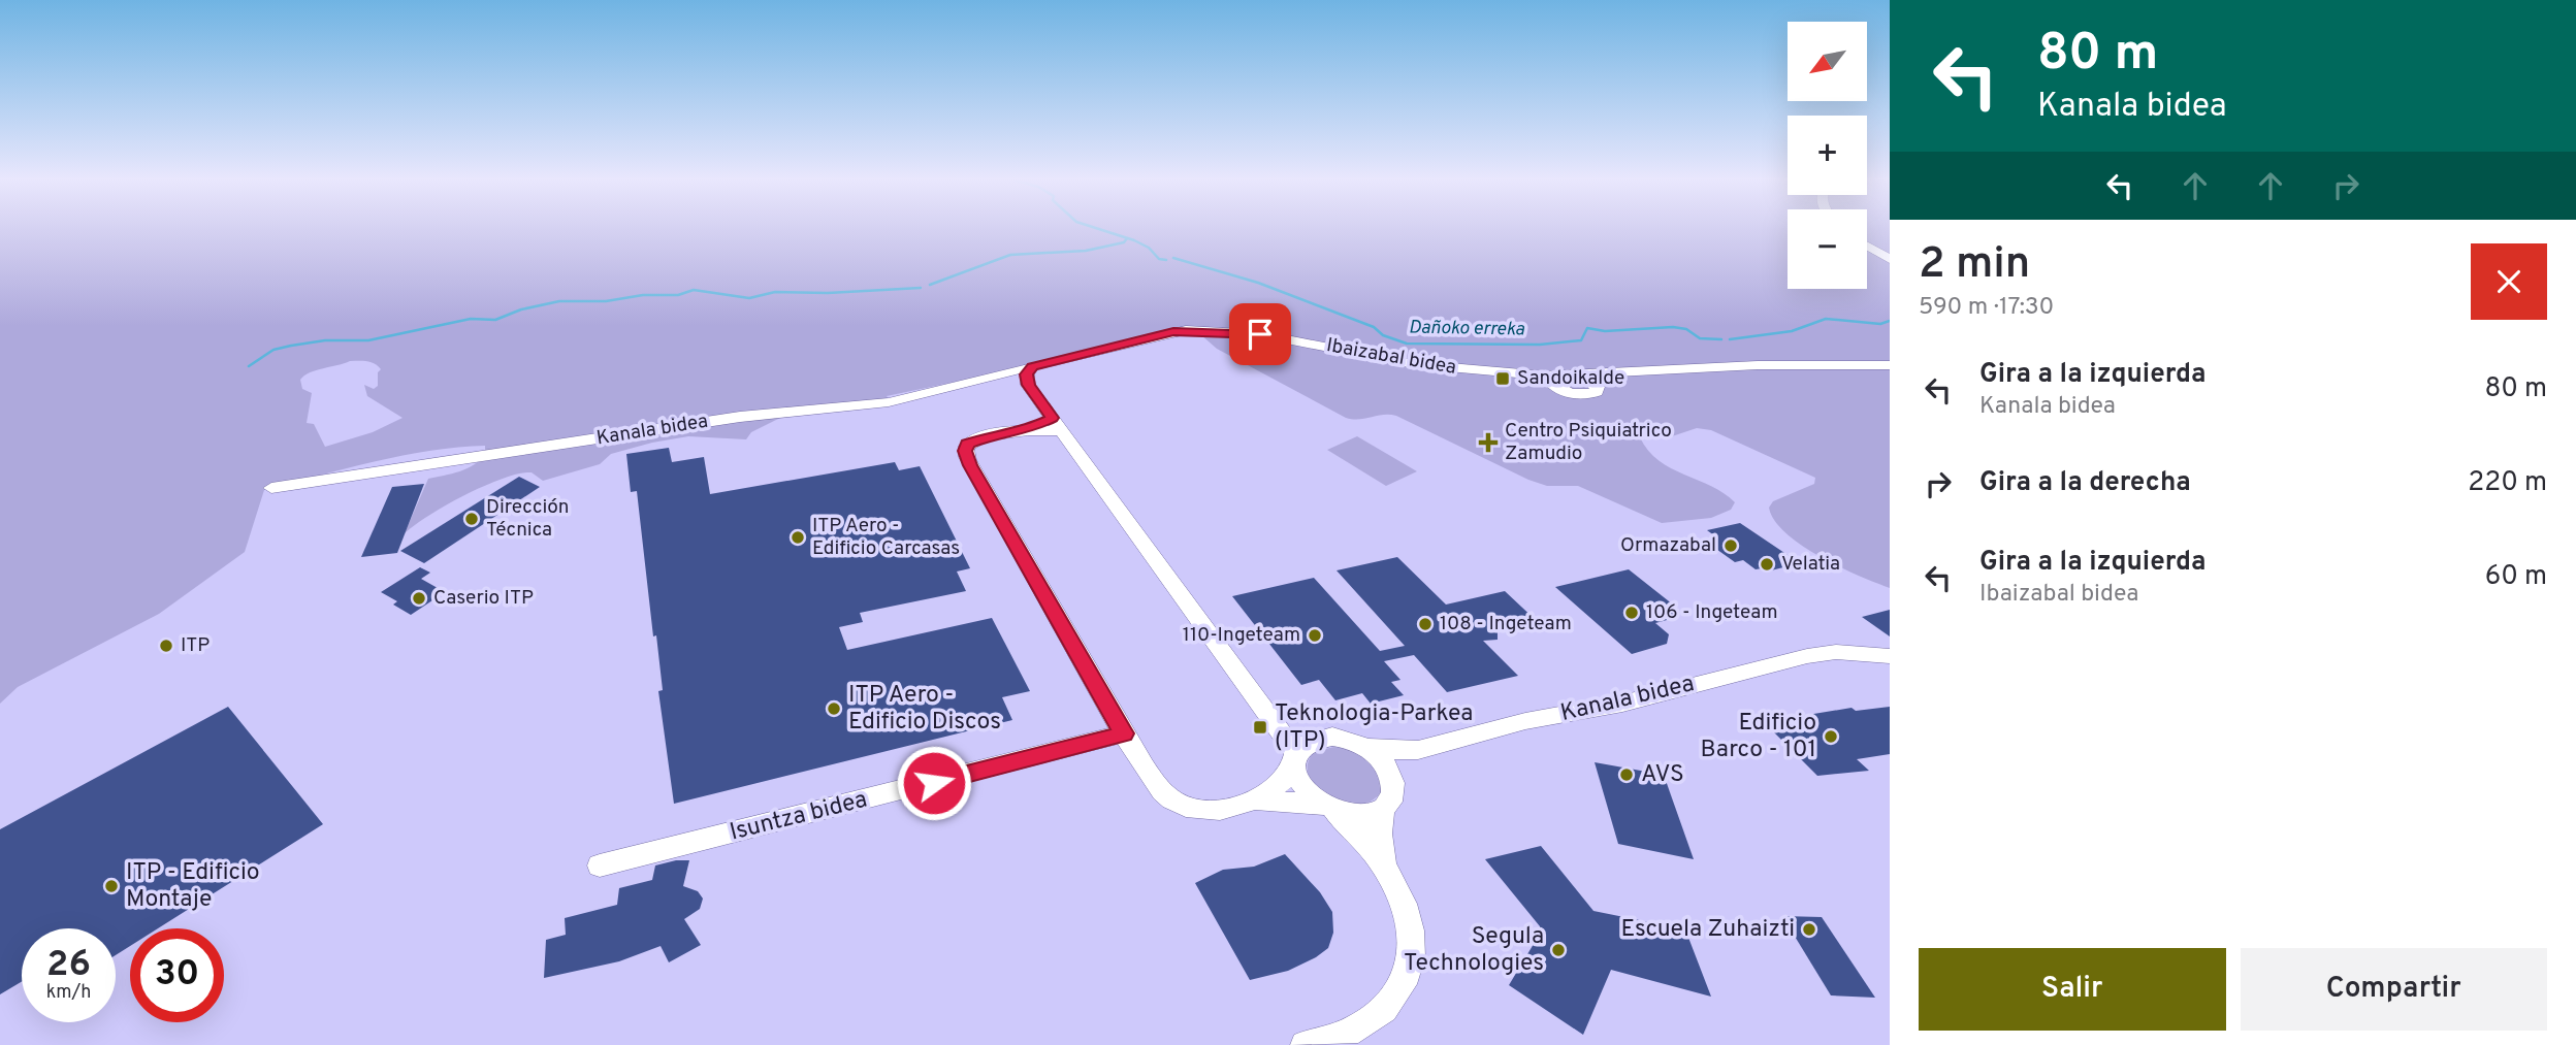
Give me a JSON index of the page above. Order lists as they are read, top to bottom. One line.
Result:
{"streets":{"street":["Ibaizabal bidea","Kanala bidea","Isuntza bidea"]},"crossings":[["Ibaizabal bidea","Kanala bidea"]],"water":["Dañoko erreka"],"places":{"transit":["Sandoikalde","Teknologia-Parkea (ITP)"],"health":["Centro Psiquiatrico Zamudio"],"other":["Dirección Técnica","ITP Aero - Edificio Carcasas","Ormazabal","Velatia","Caserio ITP","106 - Ingeteam","108 - Ingeteam","110-Ingeteam","ITP","ITP Aero - Edificio Discos","Edificio Barco - 101","AVS","ITP - Edificio Montaje","Escuela Zuhaizti","Segula Technologies"]},"north":"bottom left","page":{"turn":["80 m","Kanala bidea"],"map_buttons":["+","−"],"heading":["2 min","590 m · 17:30"],"list":[{"name":"Gira a la izquierda","note":"Kanala bidea","value":"80 m"},{"name":"Gira a la derecha","value":"220 m"},{"name":"Gira a la izquierda","note":"Ibaizabal bidea","value":"60 m"}],"speed":"26 km/h","limit":"30","buttons":["Salir","Compartir"]}}
